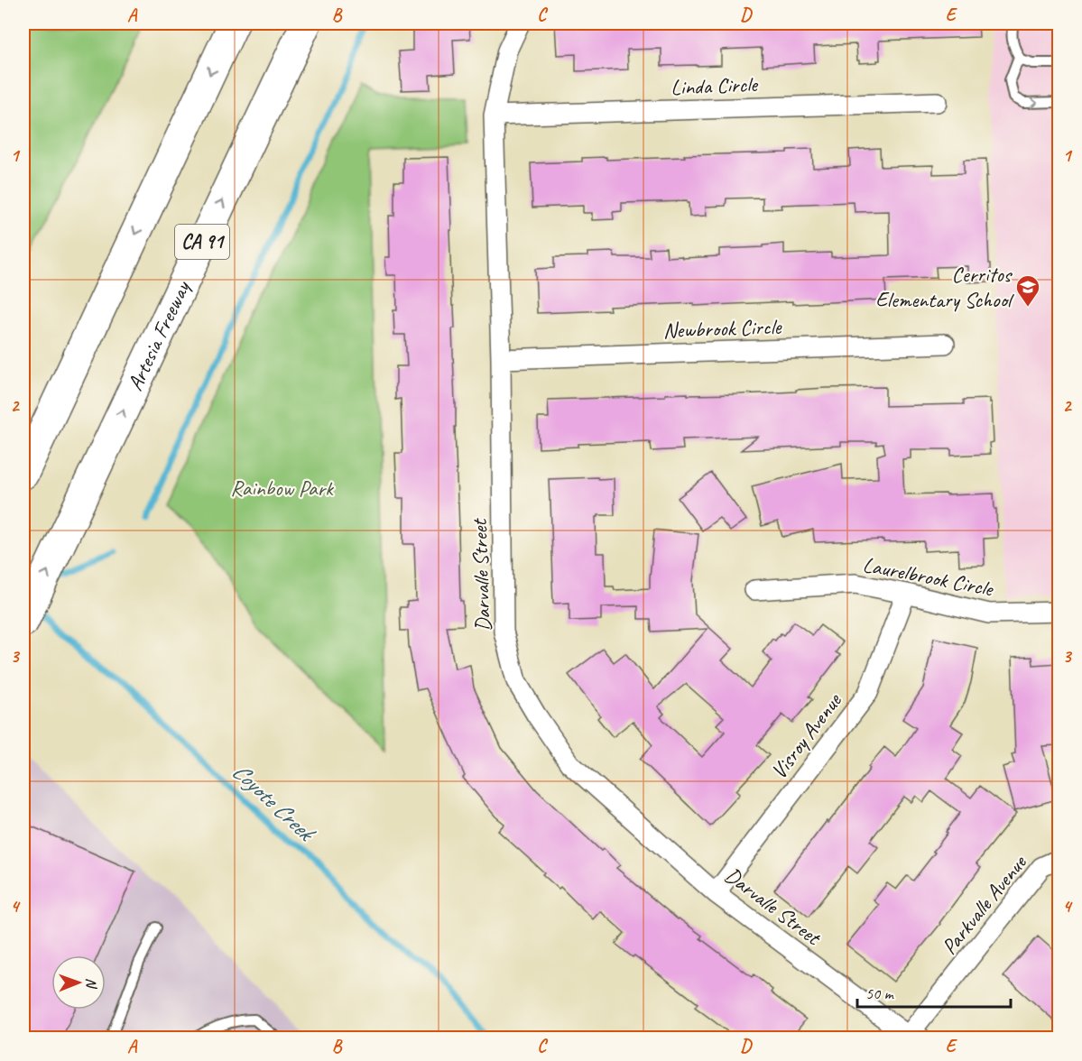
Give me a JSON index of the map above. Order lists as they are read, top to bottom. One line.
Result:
{"streets":{"highway":["CA 91","Artesia Freeway"],"street":["Linda Circle","Newbrook Circle","Darvalle Street","Laurelbrook Circle","Visroy Avenue","Parkvalle Avenue"]},"crossings":[["Linda Circle","Darvalle Street"],["Newbrook Circle","Darvalle Street"],["Darvalle Street","Visroy Avenue"],["Darvalle Street","Parkvalle Avenue"],["Laurelbrook Circle","Visroy Avenue"]],"water":["Coyote Creek"],"parks":["Rainbow Park"],"places":{"school or university":["Cerritos Elementary School"]},"scale_bar":"50 m","north":"right","grid":{"columns":["A","B","C","D","E"],"rows":["1","2","3","4"]}}
